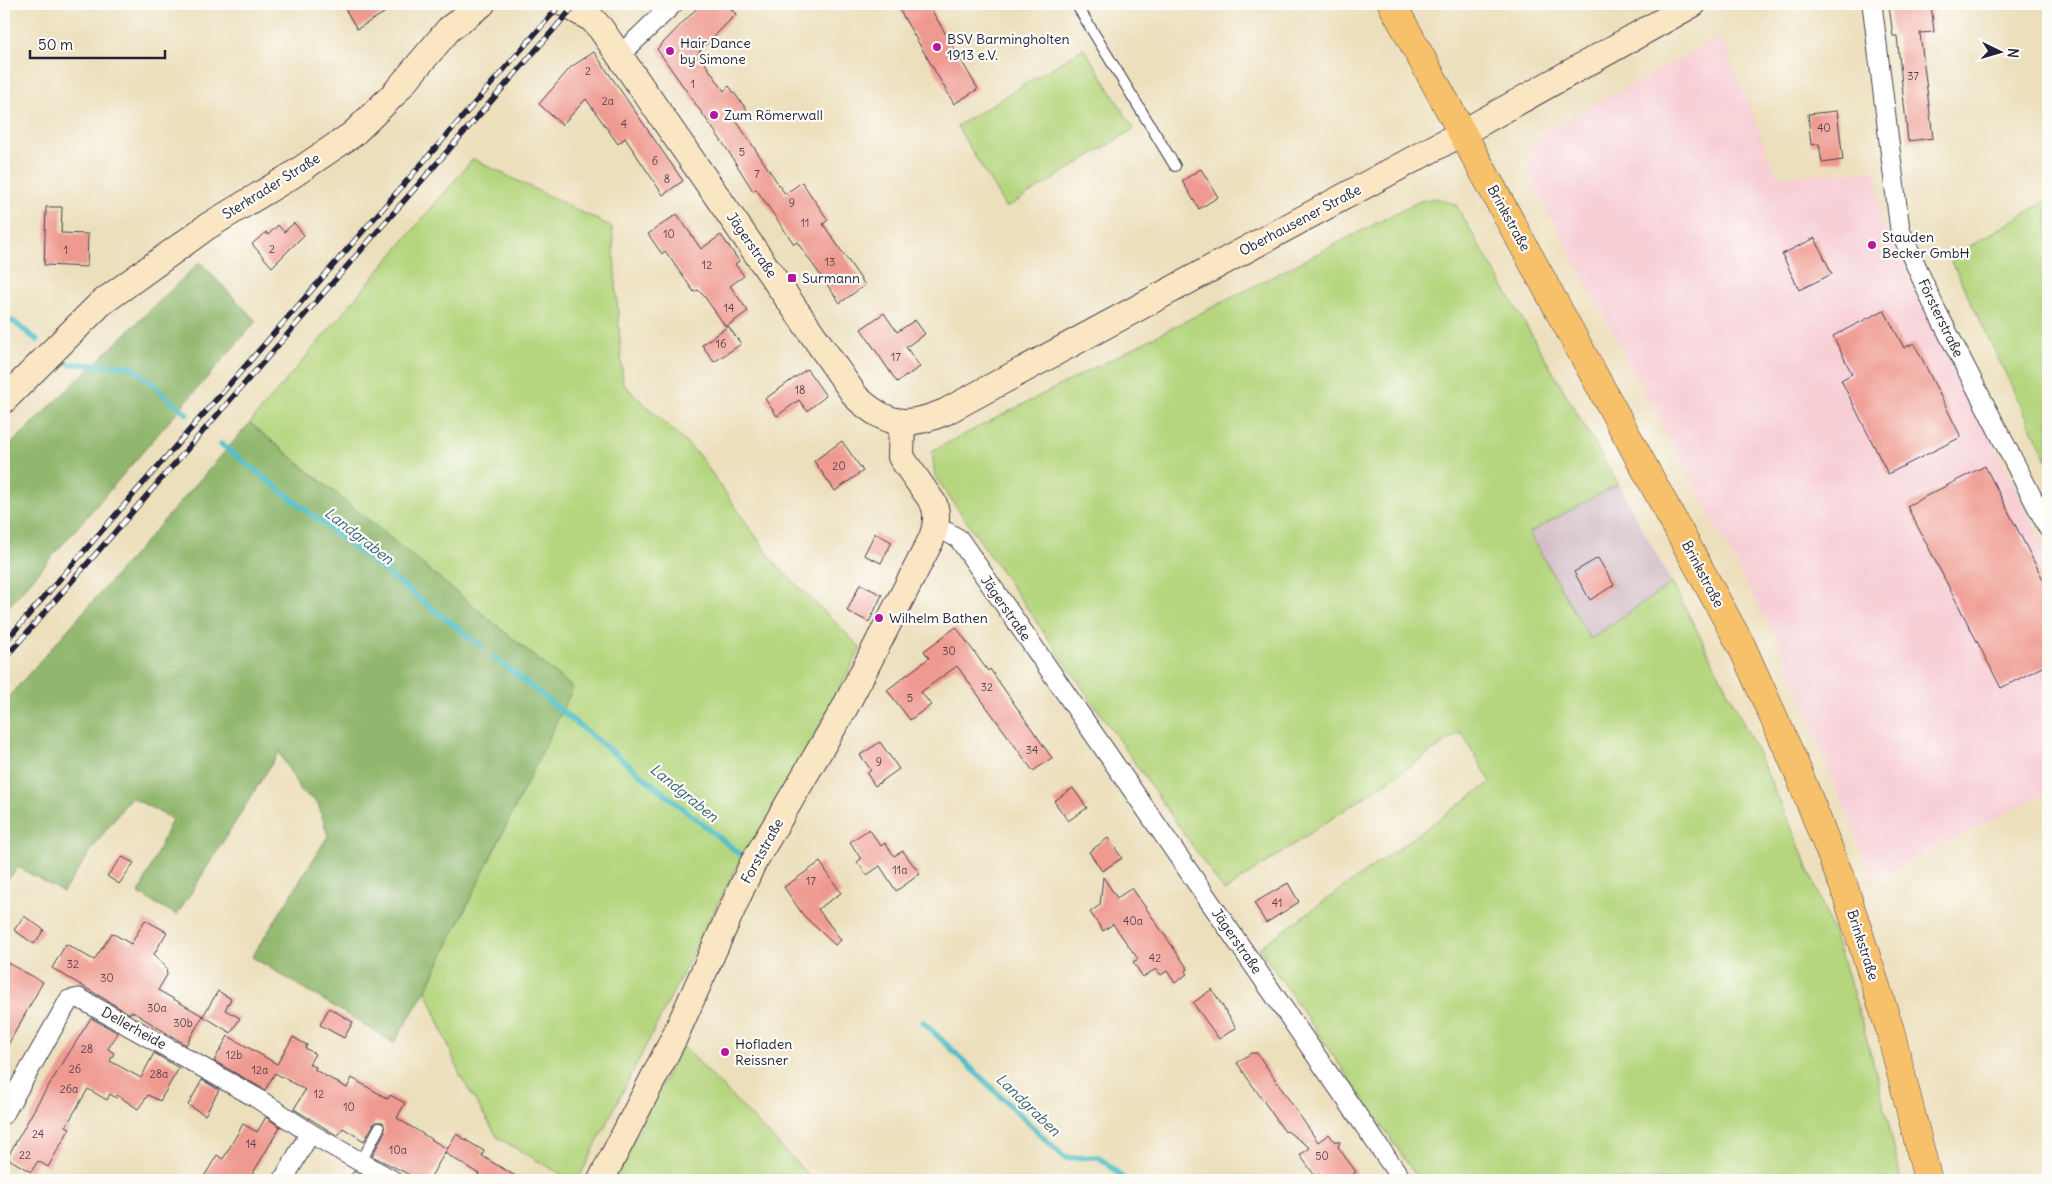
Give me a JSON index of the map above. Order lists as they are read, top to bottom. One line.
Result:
{"streets":{"main road":["Sterkrader Straße","Brinkstraße","Oberhausener Straße","Jägerstraße","Forststraße"],"street":["Försterstraße","Dellerheide"]},"crossings":[["Brinkstraße","Oberhausener Straße"],["Oberhausener Straße","Jägerstraße"],["Jägerstraße","Forststraße"]],"water":["Landgraben"],"places":{"other":["BSV Barmingholten 1913 e.V.","Hair Dance by Simone","Zum Römerwall","Stauden Becker GmbH","Wilhelm Bathen","Hofladen Reissner"],"transit":["Surmann"]},"house_numbers":["2","37","1","2a","4","40","5","6","7","8","9","11","10","2","1","13","12","14","16","17","18","20","30","32","5","34","9","11a","17","41","40a","42","32","30","30a","30b","28","12b","26","12a","28a","26a","12","10","24","14","10a","22","50"],"scale_bar":"50 m","north":"right"}
